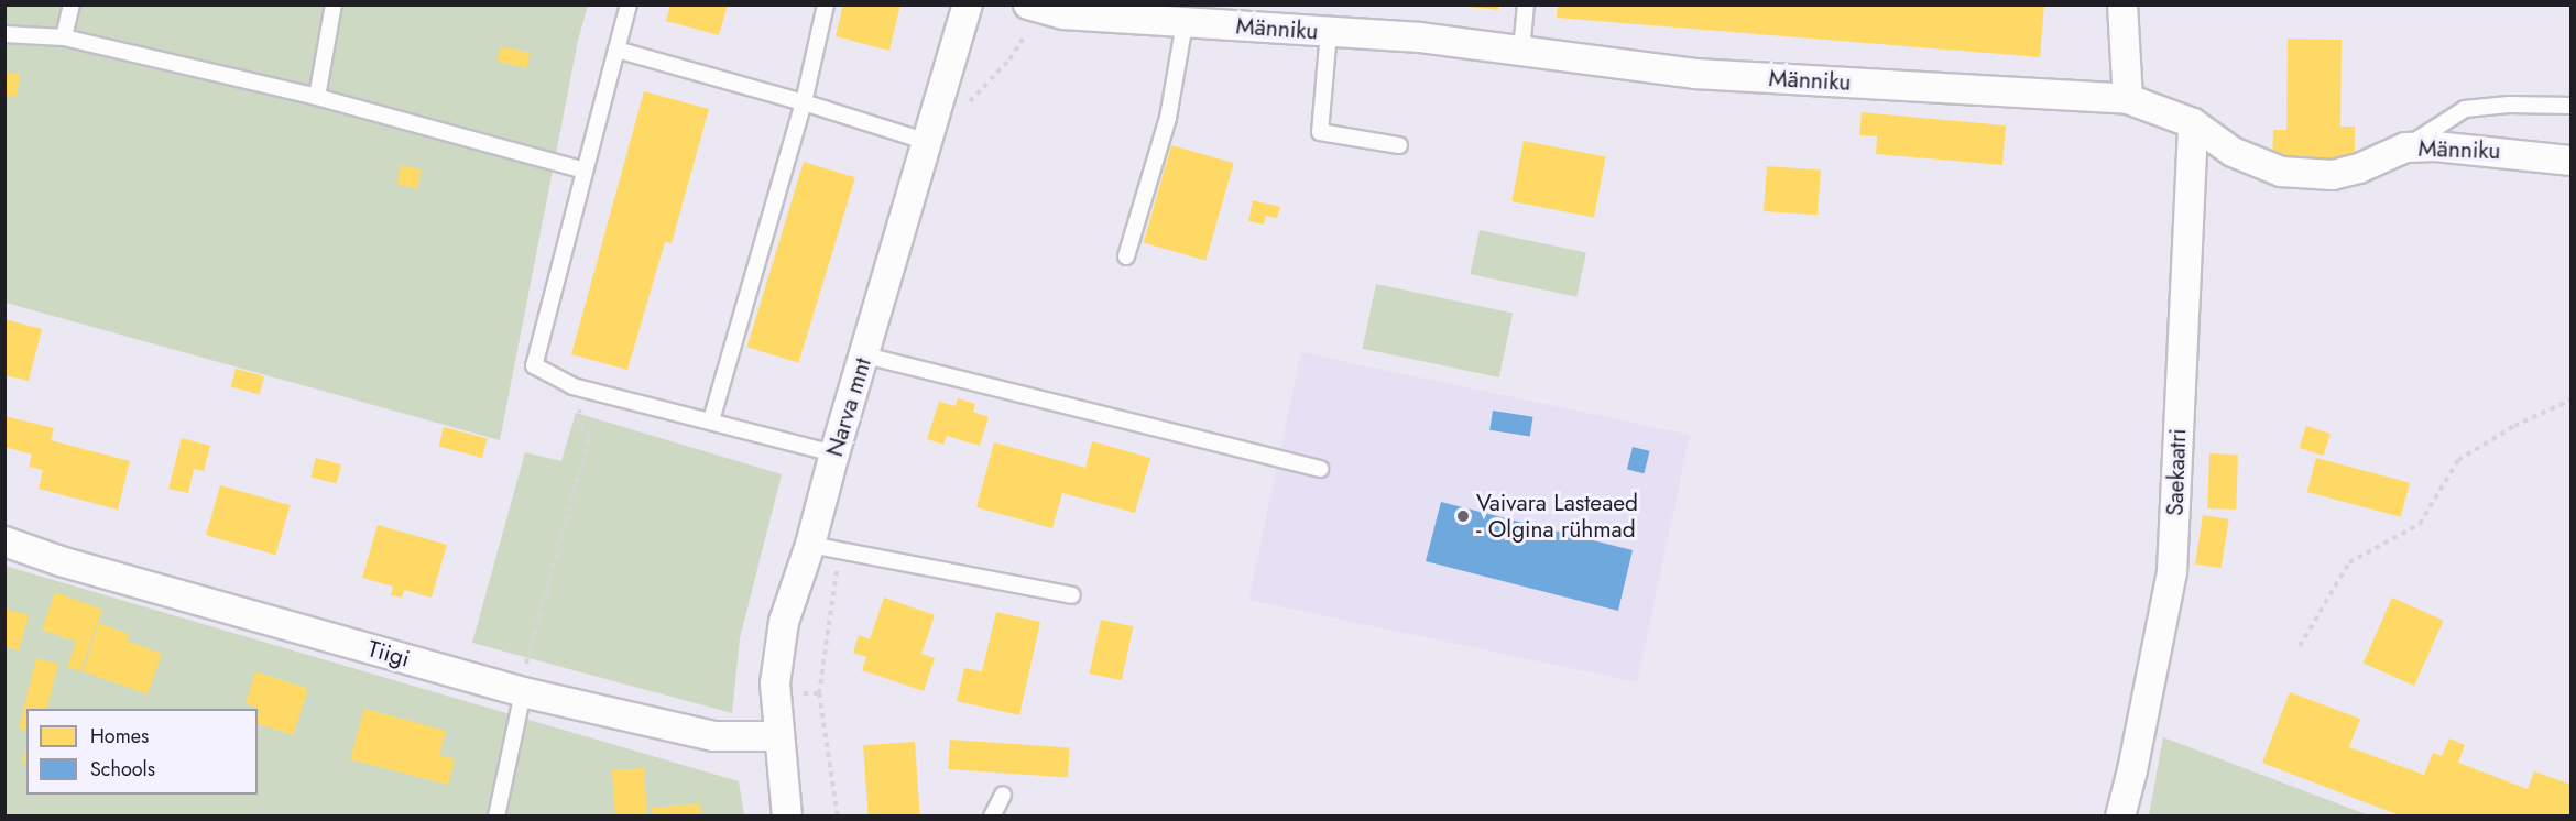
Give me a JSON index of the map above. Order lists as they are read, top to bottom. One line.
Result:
{"streets":{"street":["Männiku","Narva mnt","Saekaatri","Tiigi"]},"crossings":[["Männiku","Saekaatri"],["Narva mnt","Tiigi"]],"places":["Vaivara Lasteaed - Olgina rühmad"],"legend":["Homes","Schools"]}
